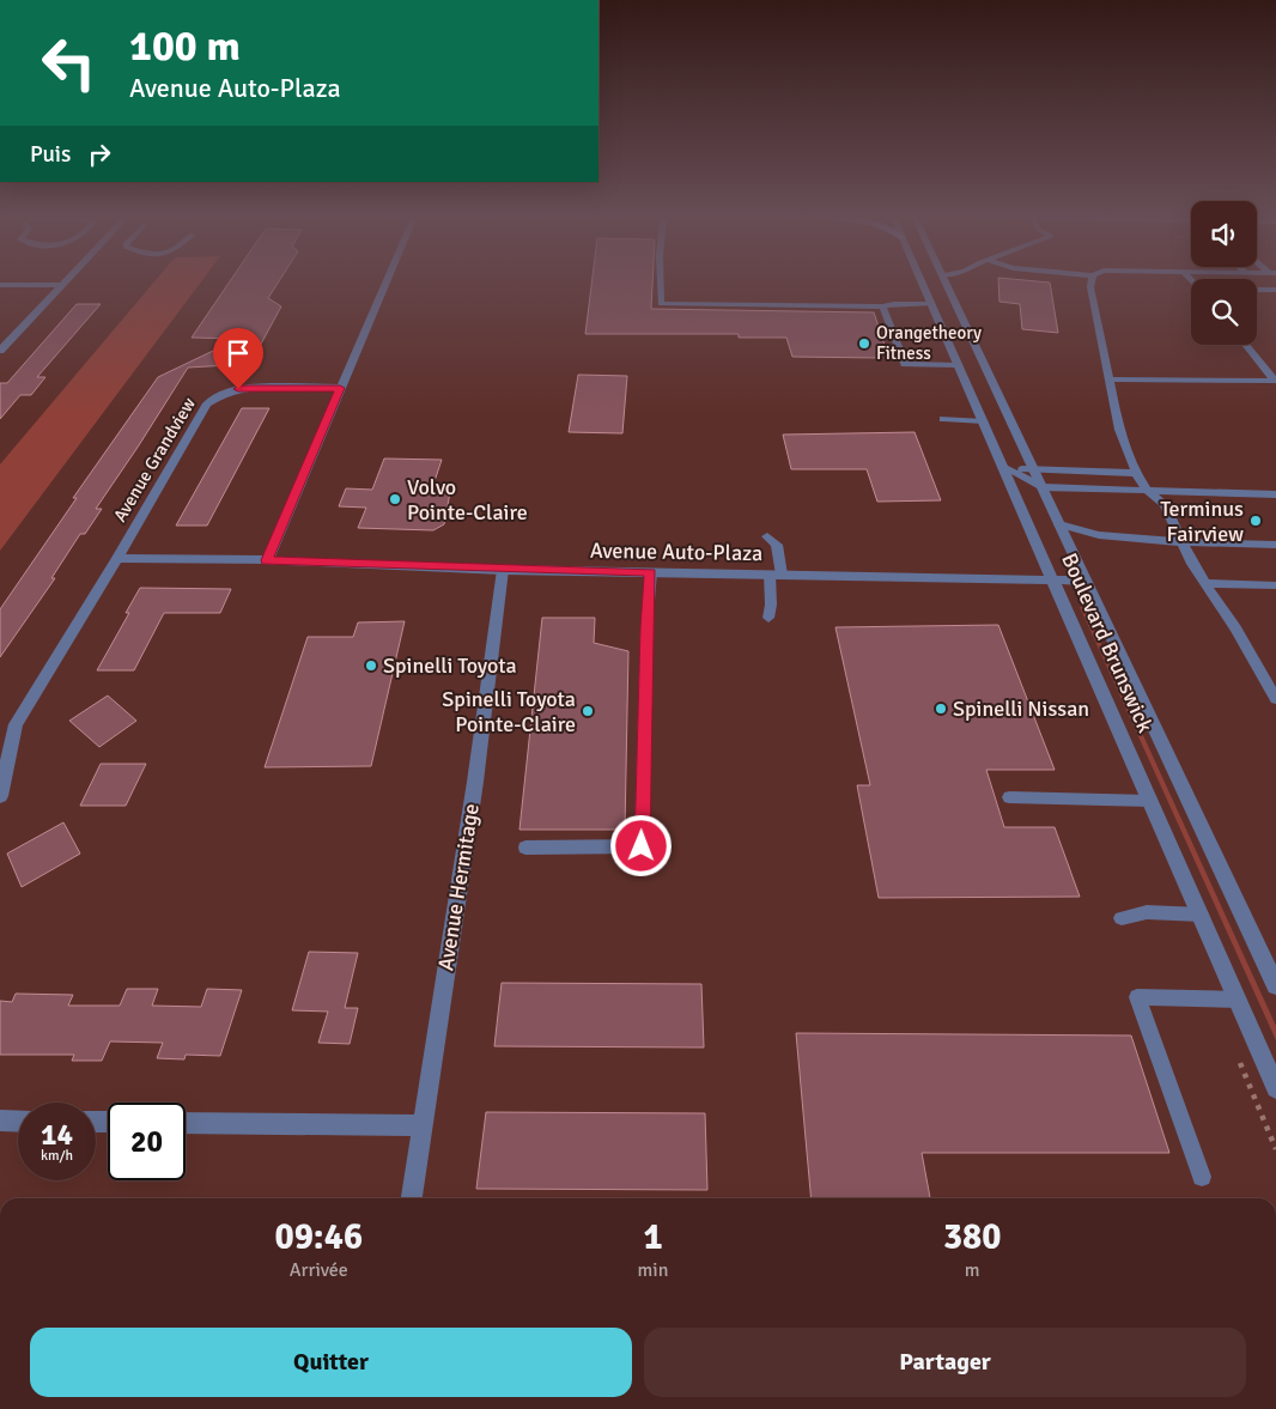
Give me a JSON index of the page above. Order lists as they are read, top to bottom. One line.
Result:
{"streets":{"street":["Avenue Grandview","Avenue Auto-Plaza","Boulevard Brunswick","Avenue Hermitage"]},"crossings":[["Avenue Auto-Plaza","Boulevard Brunswick"],["Avenue Auto-Plaza","Avenue Hermitage"]],"places":["Orangetheory Fitness","Volvo Pointe-Claire","Terminus Fairview","Spinelli Toyota","Spinelli Nissan","Spinelli Toyota Pointe-Claire"],"page":{"turn":["100 m","Avenue Auto-Plaza"],"then":"Puis","speed":"14 km/h","limit":"20","eta":["09:46","Arrivée","1","min","380","m"],"buttons":["Quitter","Partager"]}}
